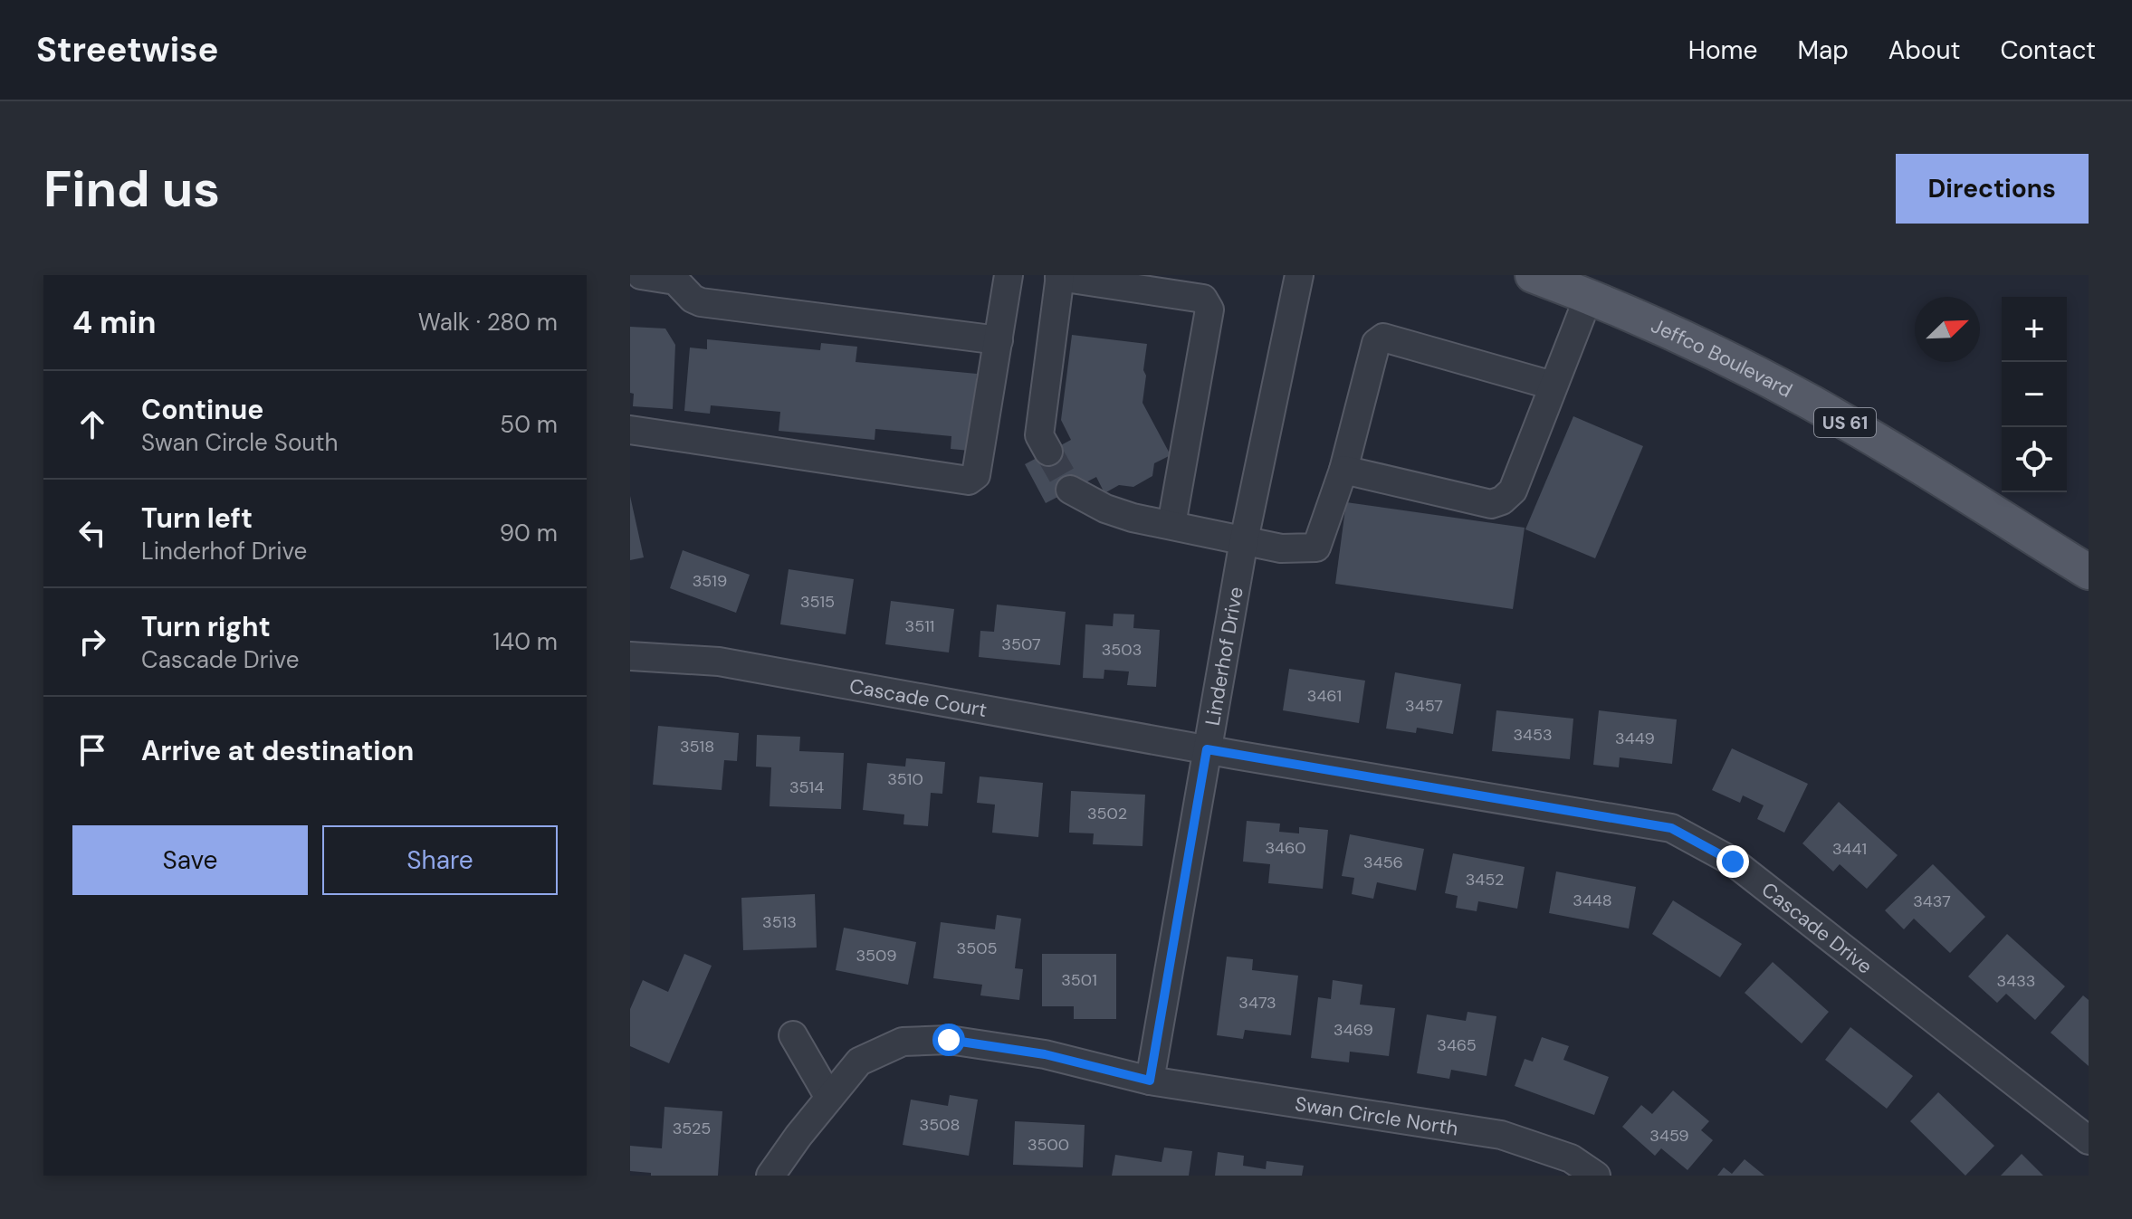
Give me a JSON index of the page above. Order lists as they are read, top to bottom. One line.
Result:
{"streets":{"main road":["Jeffco Boulevard","US 61"],"street":["Linderhof Drive","Cascade Court","Cascade Drive","Swan Circle North"]},"crossings":[["Linderhof Drive","Cascade Court"],["Linderhof Drive","Cascade Drive"],["Linderhof Drive","Swan Circle North"],["Cascade Court","Cascade Drive"]],"house_numbers":["3519","3515","3511","3507","3503","3461","3457","3453","3449","3518","3510","3514","3502","3460","3441","3456","3452","3448","3437","3513","3505","3509","3501","3433","3473","3469","3465","3508","3525","3459","3500"],"north":"top right","page":{"header":"Streetwise","nav":["Home","Map","About","Contact"],"buttons":["Directions",["Save","Share"]],"title":"Find us","heading":["4 min","Walk · 280 m"],"map_buttons":["+","−"],"list":[["Continue","Swan Circle South","50 m"],["Turn left","Linderhof Drive","90 m"],["Turn right","Cascade Drive","140 m"],"Arrive at destination"]}}
